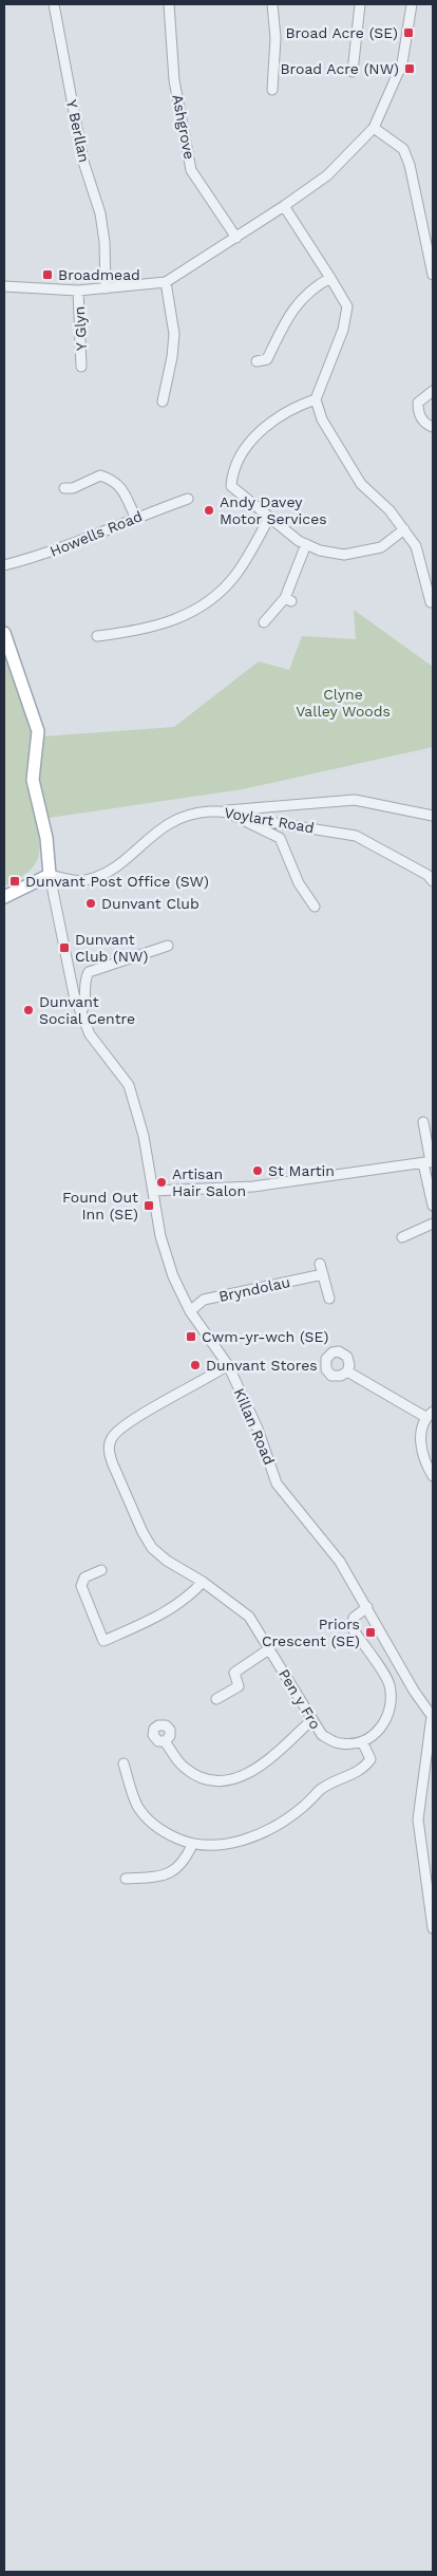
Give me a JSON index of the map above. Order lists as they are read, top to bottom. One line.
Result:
{"streets":{"street":["Ashgrove","Y Berllan","Y Glyn","Howells Road","Voylart Road","Bryndolau","Killan Road","Pen y Fro"]},"crossings":[["Voylart Road","Killan Road"],["Bryndolau","Killan Road"],["Killan Road","Pen y Fro"]],"parks":["Clyne Valley Woods"],"places":{"transit":["Broad Acre (SE)","Broad Acre (NW)","Broadmead","Dunvant Post Office (SW)","Dunvant Club (NW)","Found Out Inn (SE)","Cwm-yr-wch (SE)","Priors Crescent (SE)"],"other":["Andy Davey Motor Services","Dunvant Club","Dunvant Social Centre","St Martin","Artisan Hair Salon","Dunvant Stores"]}}
